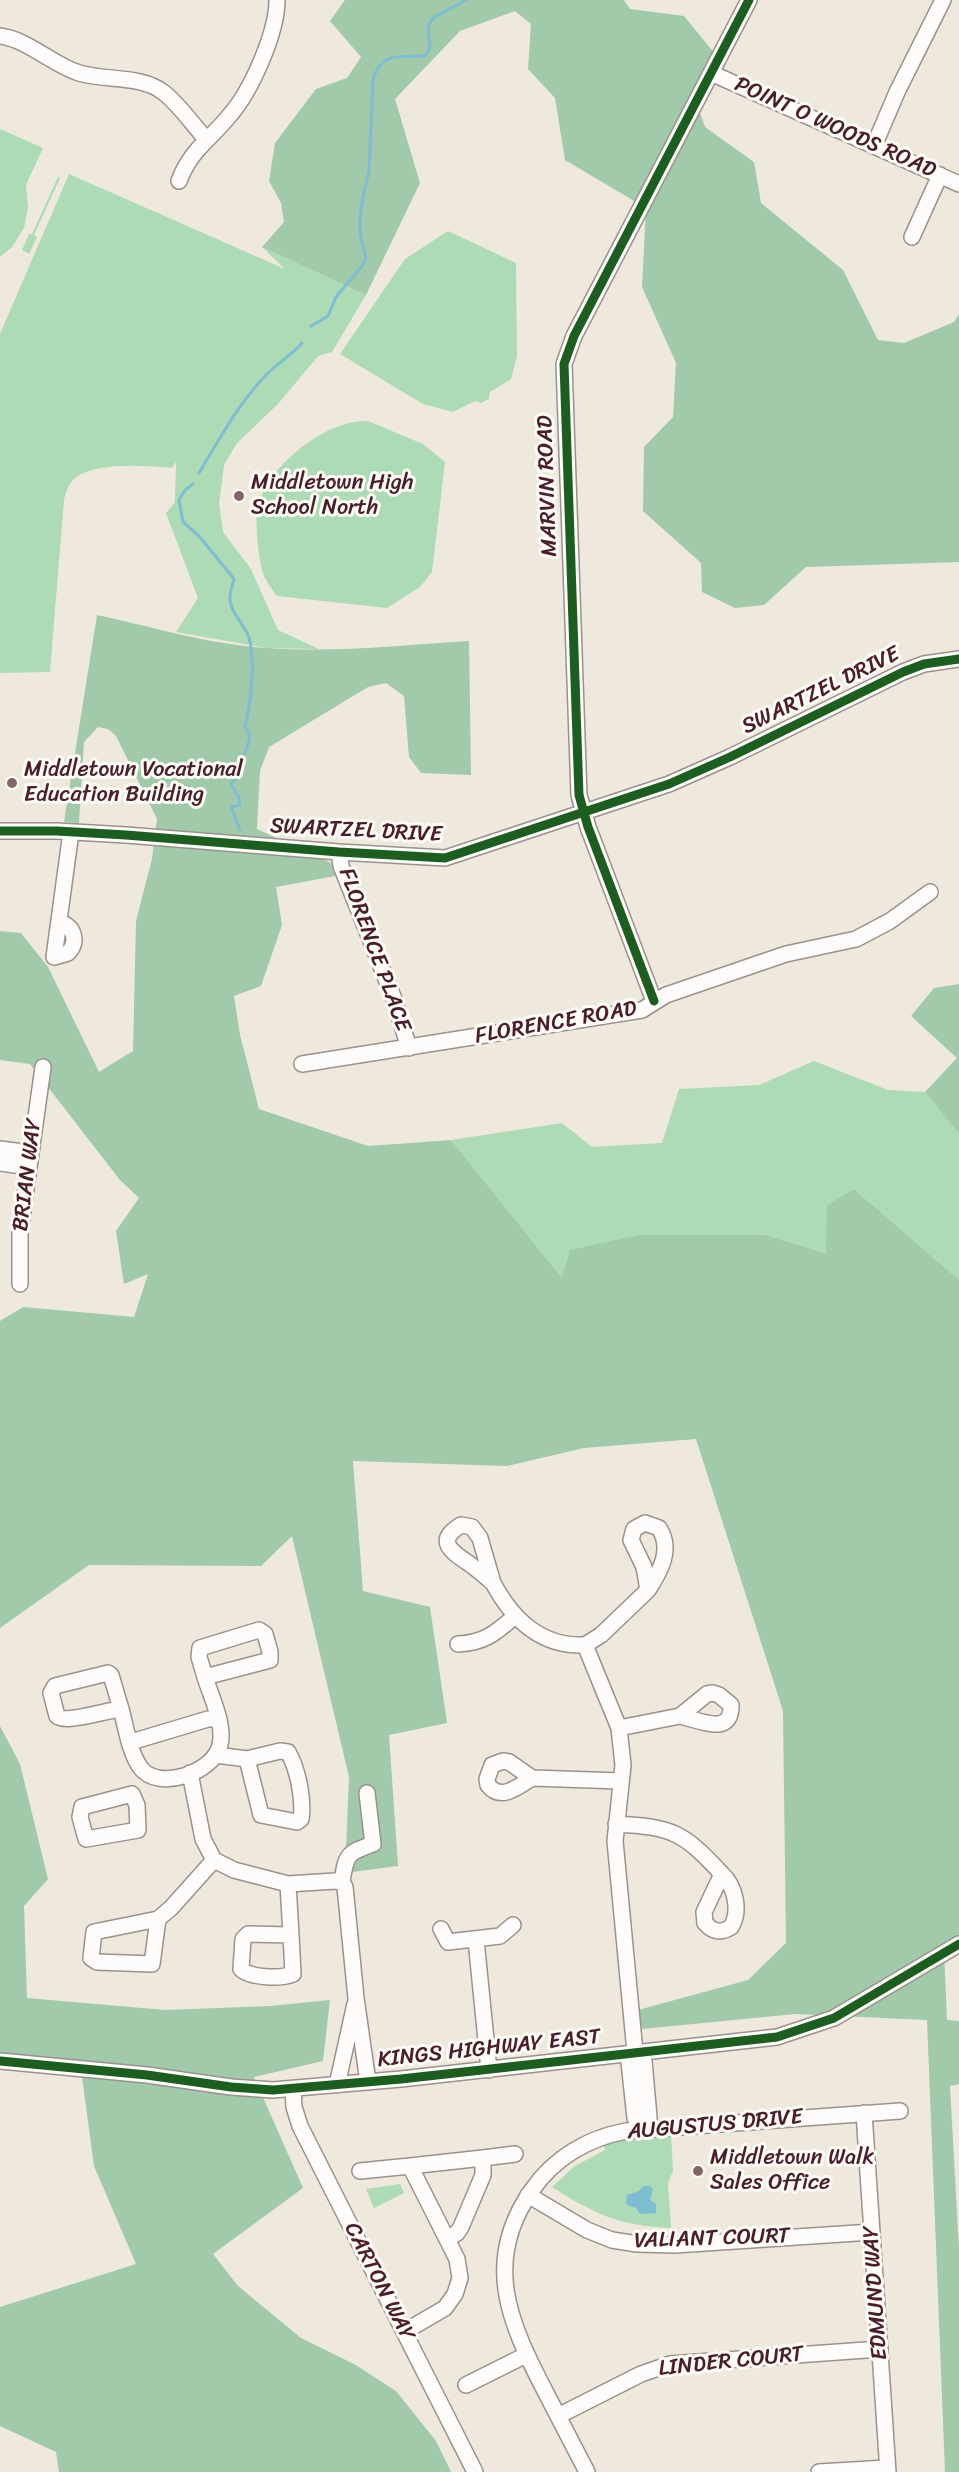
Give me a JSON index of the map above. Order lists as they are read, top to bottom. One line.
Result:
{"streets":{"street":["POINT O WOODS ROAD","MARVIN ROAD","SWARTZEL DRIVE","FLORENCE PLACE","FLORENCE ROAD","BRIAN WAY","KINGS HIGHWAY EAST","AUGUSTUS DRIVE","VALIANT COURT","CARTON WAY","EDMUND WAY","LINDER COURT"]},"crossings":[["POINT O WOODS ROAD","MARVIN ROAD"],["MARVIN ROAD","SWARTZEL DRIVE"],["MARVIN ROAD","FLORENCE ROAD"],["SWARTZEL DRIVE","FLORENCE PLACE"],["FLORENCE PLACE","FLORENCE ROAD"],["KINGS HIGHWAY EAST","CARTON WAY"],["AUGUSTUS DRIVE","VALIANT COURT"],["AUGUSTUS DRIVE","EDMUND WAY"],["AUGUSTUS DRIVE","LINDER COURT"],["VALIANT COURT","EDMUND WAY"],["EDMUND WAY","LINDER COURT"]],"places":["Middletown High School North","Middletown Vocational Education Building","Middletown Walk Sales Office"]}
